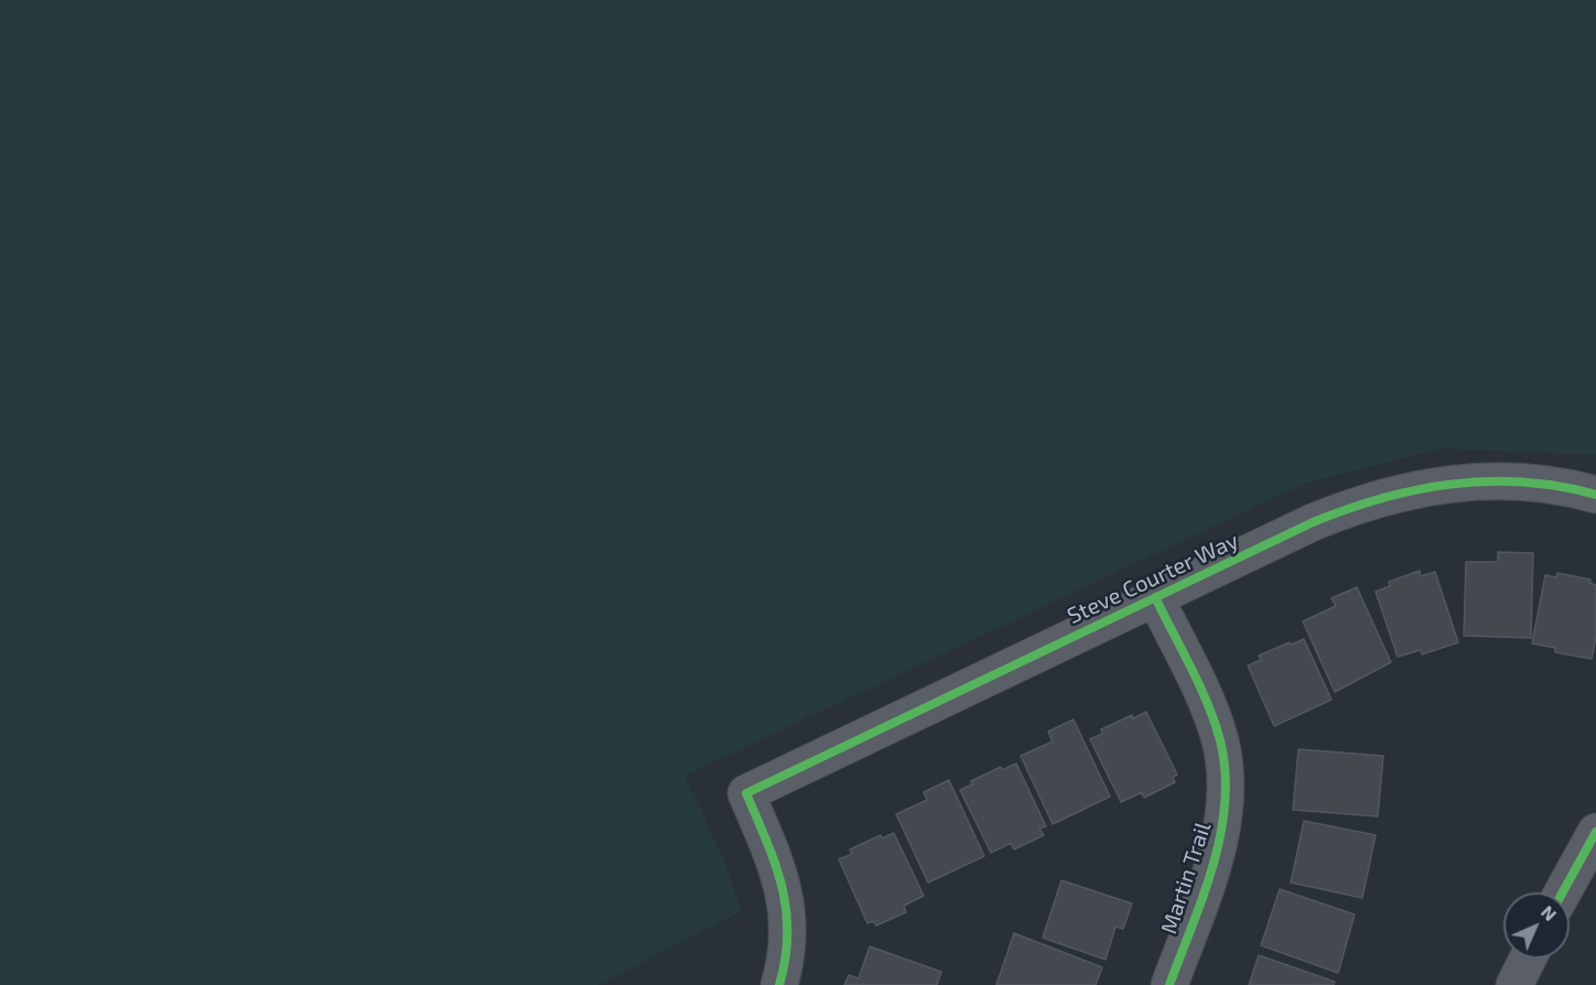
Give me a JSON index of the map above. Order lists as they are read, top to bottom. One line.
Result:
{"streets":{"street":["Steve Courter Way","Martin Trail"]},"crossings":[["Steve Courter Way","Martin Trail"]],"north":"top right"}
